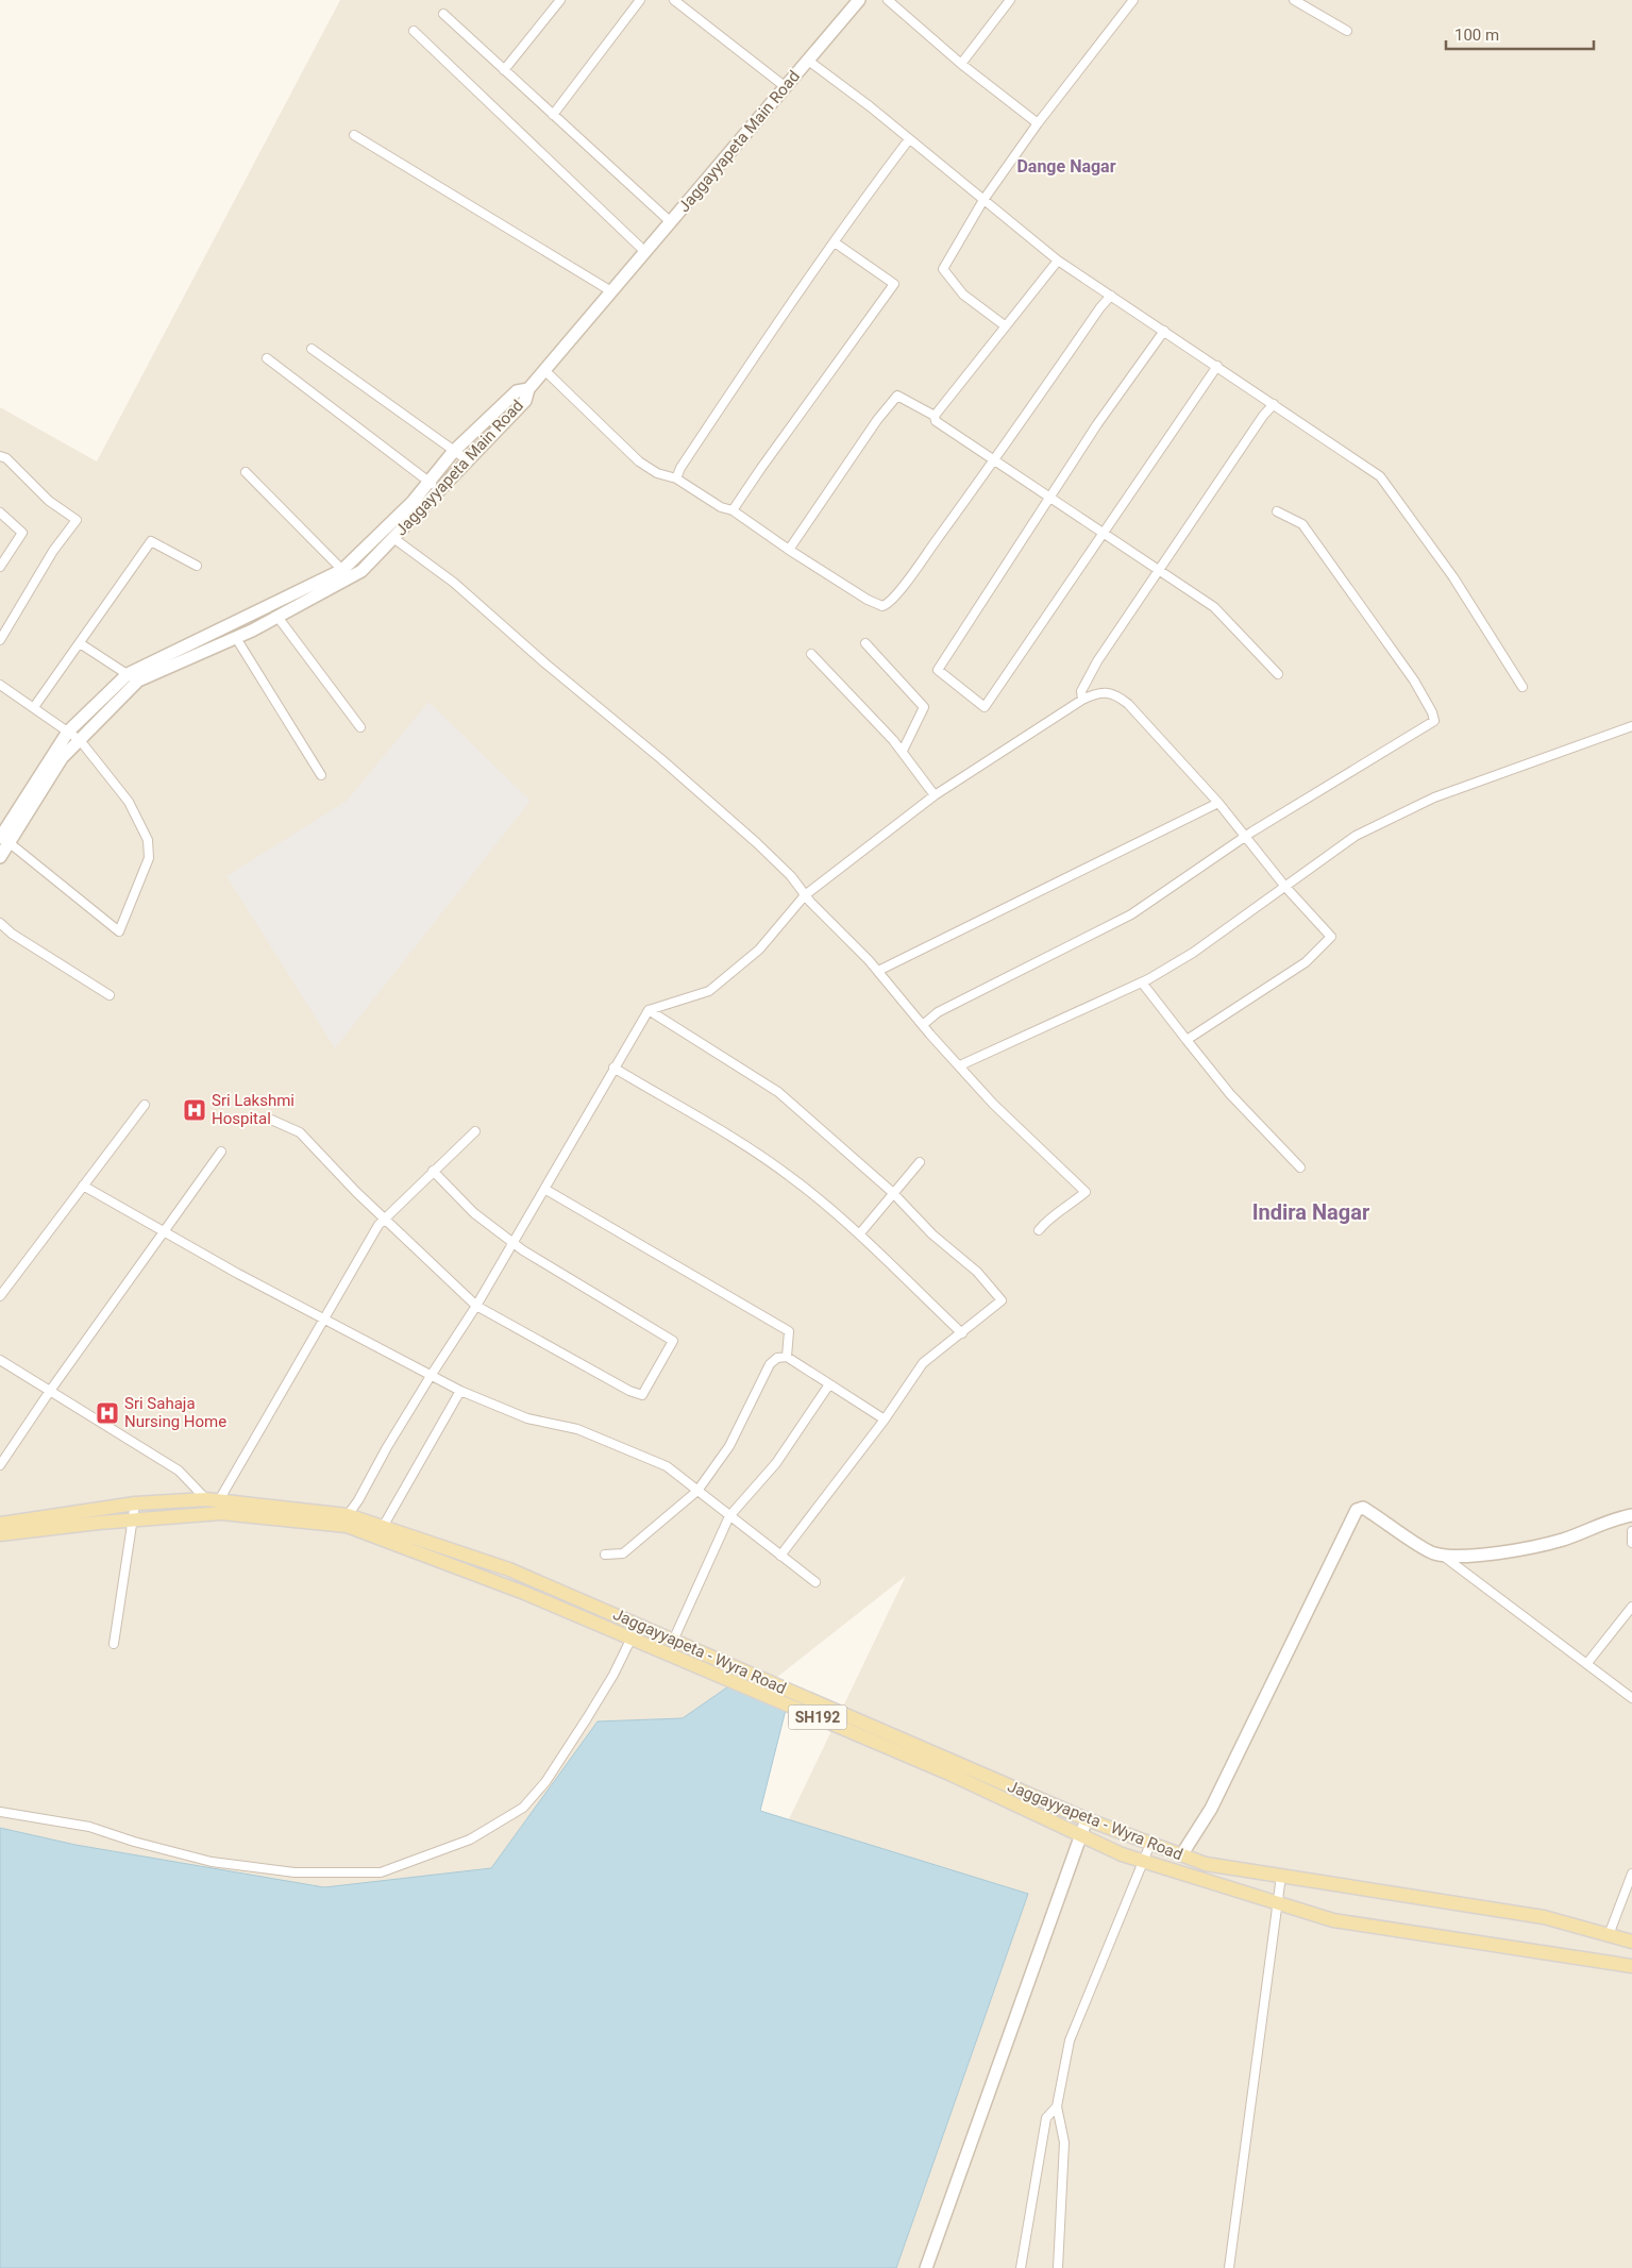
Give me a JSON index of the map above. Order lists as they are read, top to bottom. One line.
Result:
{"streets":{"main road":["Jaggayyapeta Main Road","Jaggayyapeta - Wyra Road","SH192"]},"districts":["Dange Nagar","Indira Nagar"],"places":{"hospital":["Sri Lakshmi Hospital","Sri Sahaja Nursing Home"]},"scale_bar":"100 m"}
